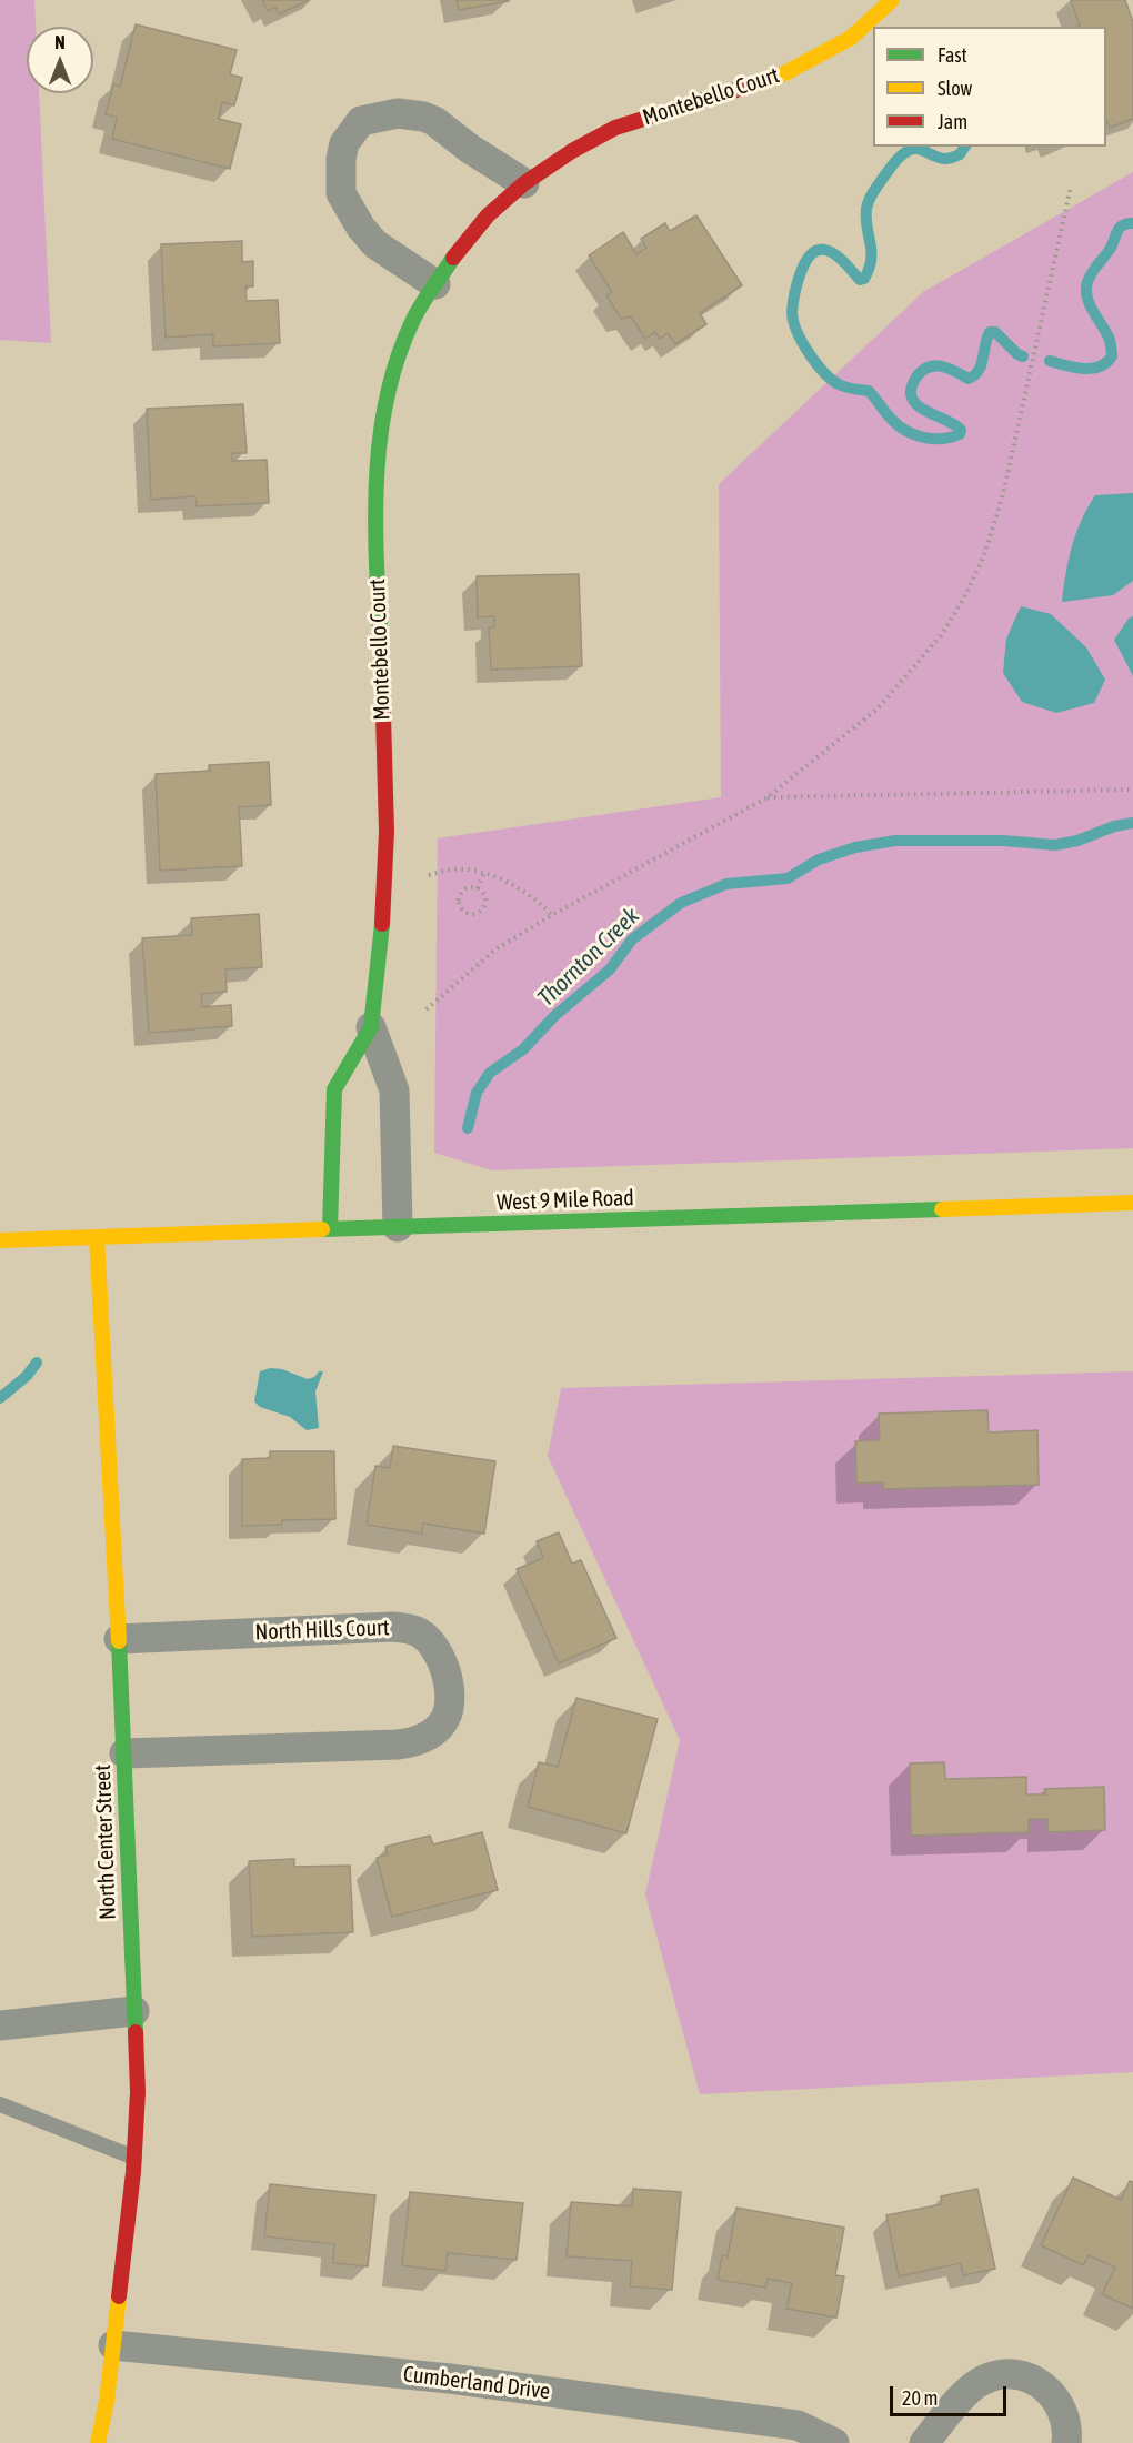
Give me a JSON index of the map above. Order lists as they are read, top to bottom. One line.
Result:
{"streets":{"street":["Montebello Court","West 9 Mile Road","North Hills Court","North Center Street","Cumberland Drive"]},"crossings":[["Montebello Court","West 9 Mile Road"],["West 9 Mile Road","North Center Street"],["North Hills Court","North Center Street"],["North Center Street","Cumberland Drive"]],"water":["Thornton Creek"],"legend":["Fast","Slow","Jam"],"scale_bar":"20 m","north":"top"}
